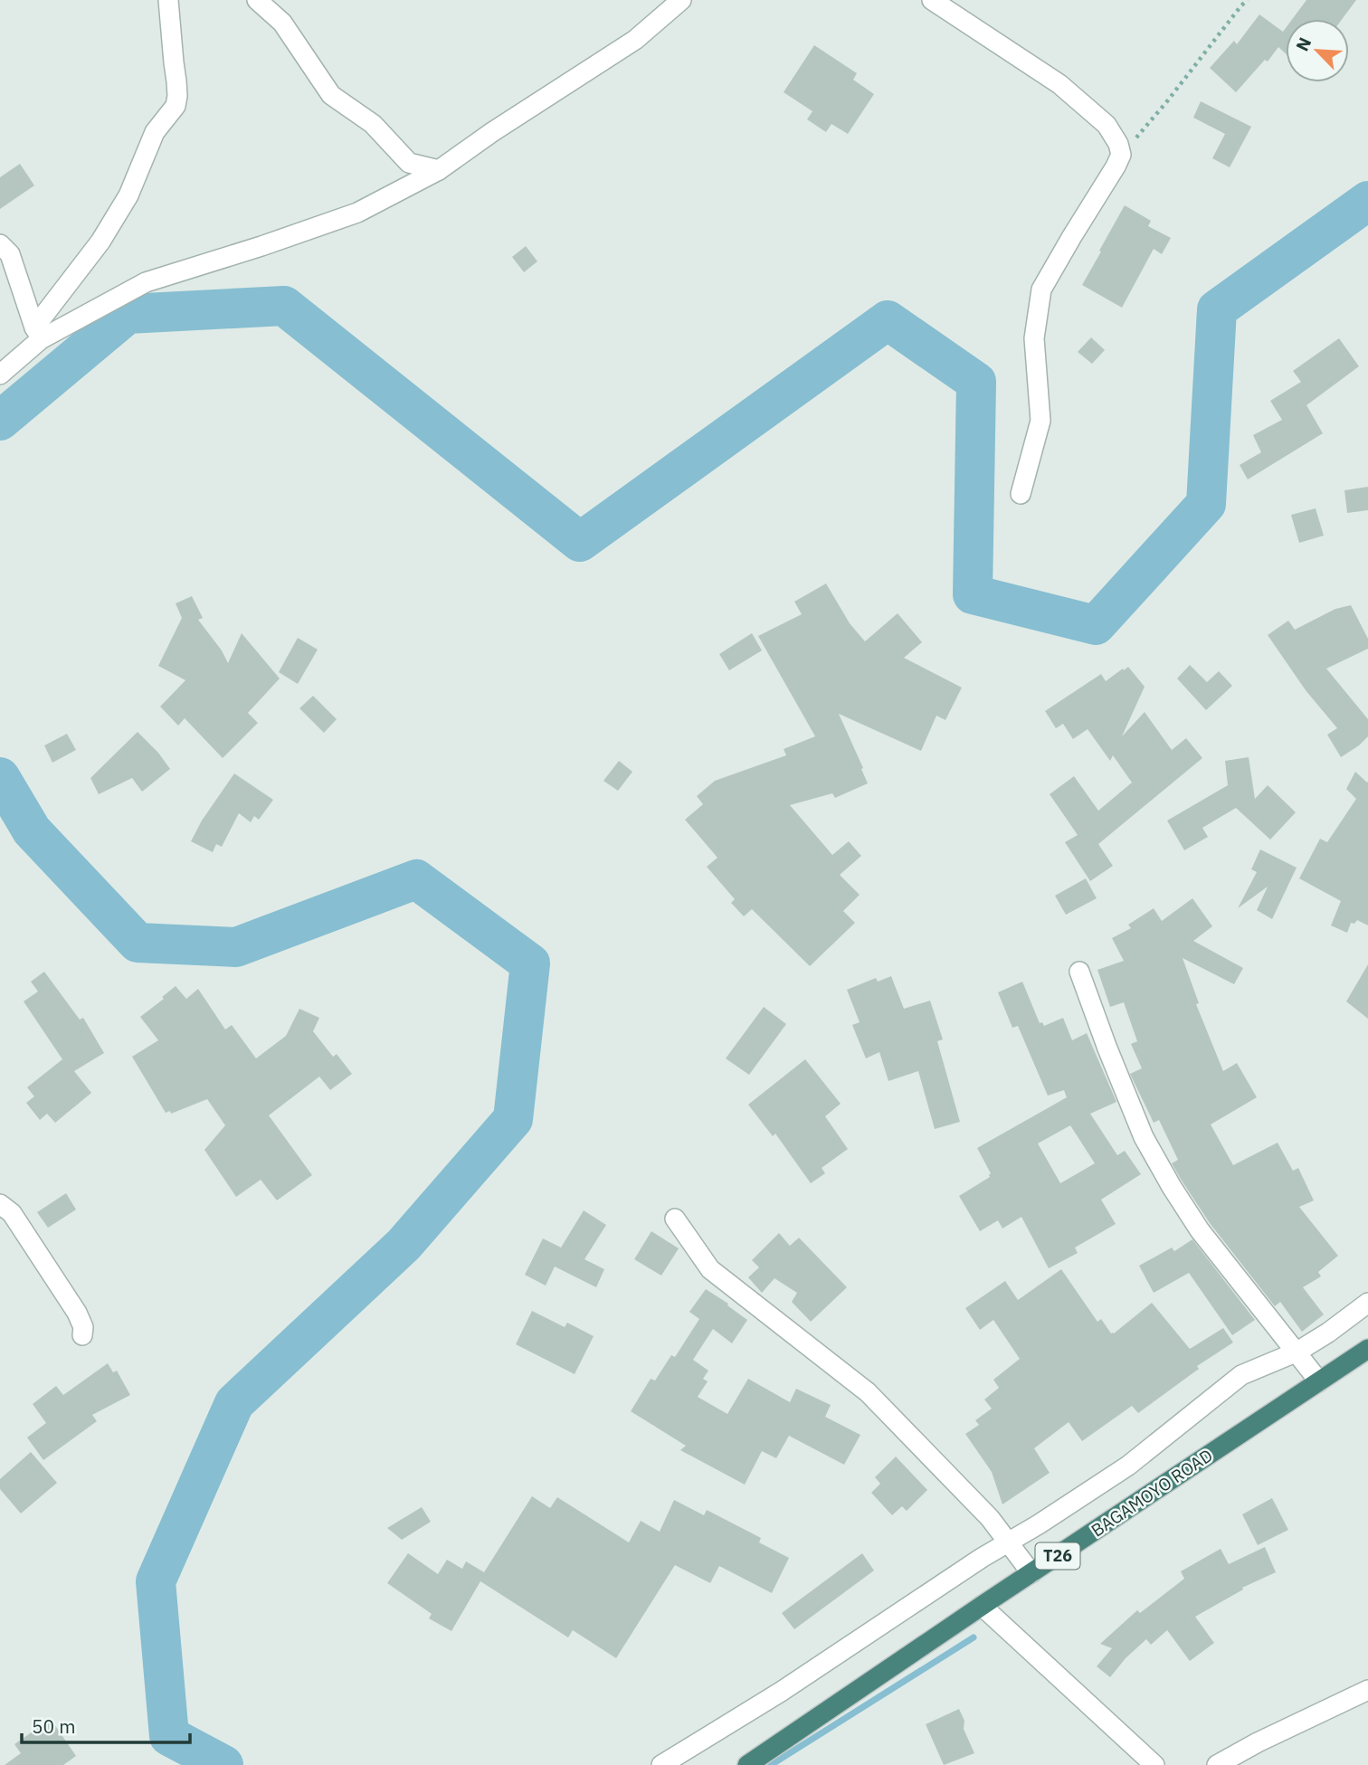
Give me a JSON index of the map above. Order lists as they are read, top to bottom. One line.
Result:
{"streets":{"highway":["BAGAMOYO ROAD","T26"]},"scale_bar":"50 m","north":"top left"}
